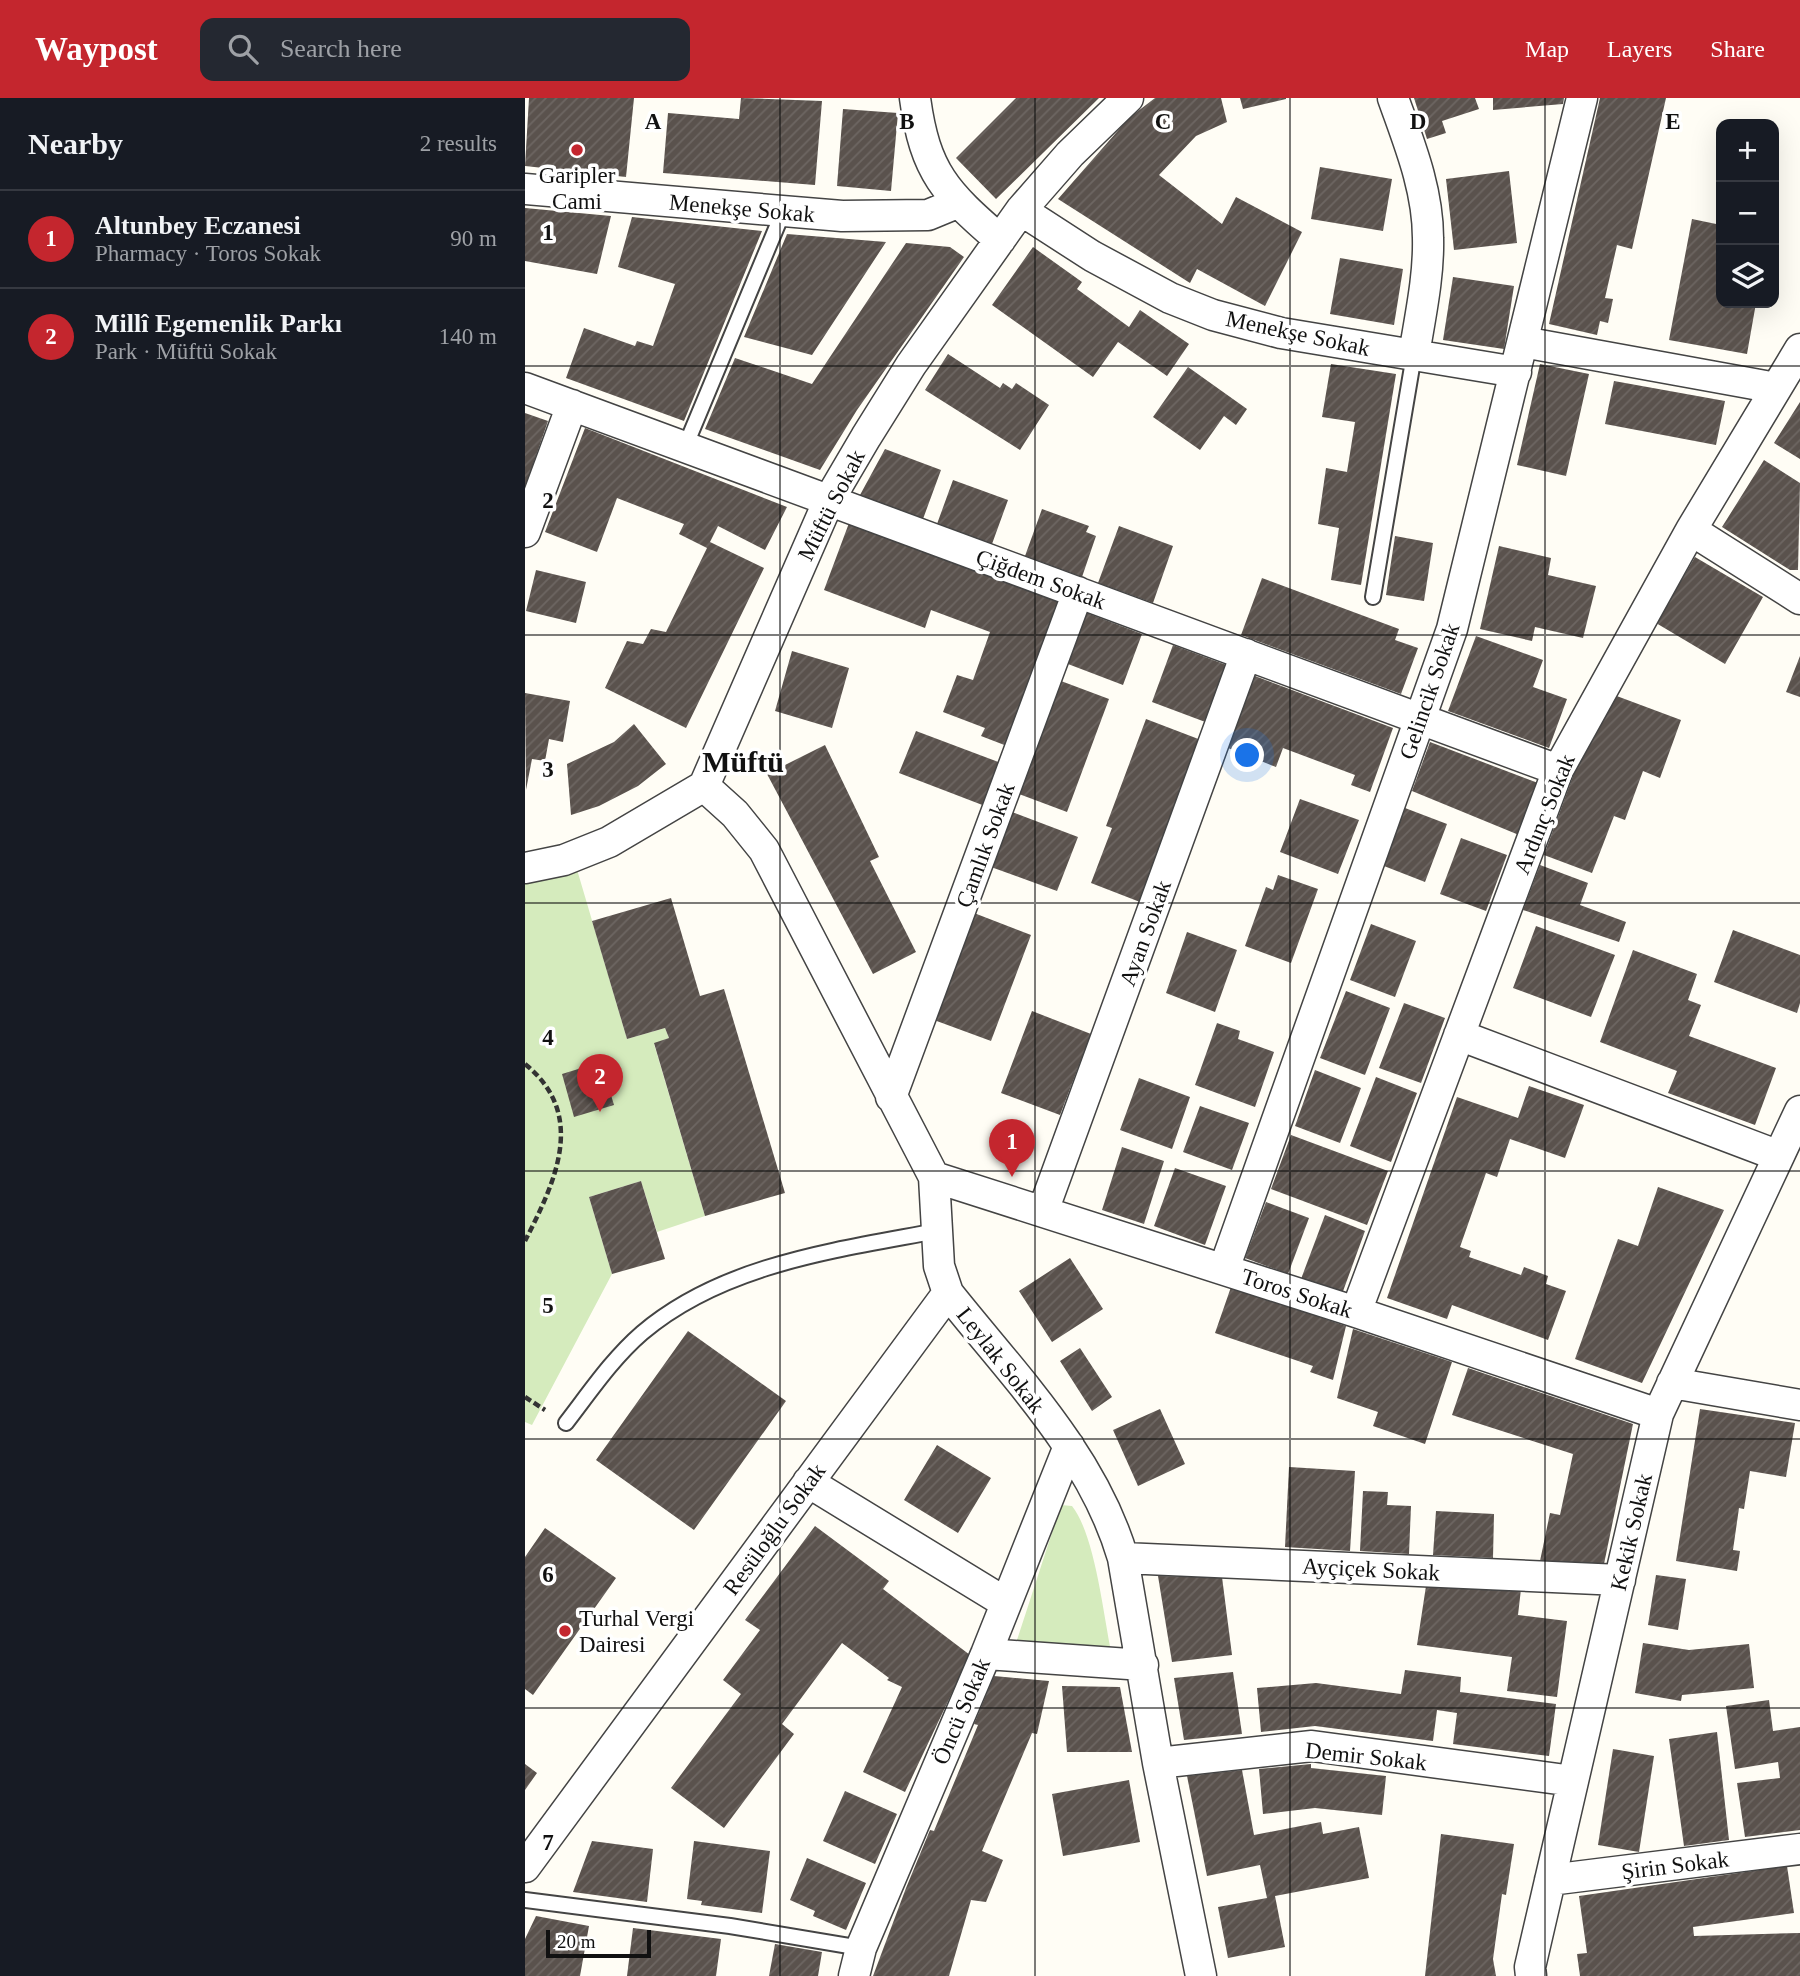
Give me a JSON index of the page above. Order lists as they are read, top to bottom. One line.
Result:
{"streets":{"street":["Menekşe Sokak","Müftü Sokak","Çiğdem Sokak","Gelincik Sokak","Ardınç Sokak","Çamlık Sokak","Ayan Sokak","Toros Sokak","Leylak Sokak","Resüloğlu Sokak","Kekik Sokak","Ayçiçek Sokak","Öncü Sokak","Demir Sokak","Şirin Sokak"]},"crossings":[["Menekşe Sokak","Müftü Sokak"],["Menekşe Sokak","Gelincik Sokak"],["Müftü Sokak","Çiğdem Sokak"],["Müftü Sokak","Leylak Sokak"],["Çiğdem Sokak","Gelincik Sokak"],["Çiğdem Sokak","Ardınç Sokak"],["Çiğdem Sokak","Çamlık Sokak"],["Çiğdem Sokak","Ayan Sokak"],["Gelincik Sokak","Toros Sokak"],["Ardınç Sokak","Toros Sokak"],["Çamlık Sokak","Leylak Sokak"],["Ayan Sokak","Toros Sokak"],["Toros Sokak","Leylak Sokak"],["Toros Sokak","Kekik Sokak"],["Leylak Sokak","Resüloğlu Sokak"],["Leylak Sokak","Ayçiçek Sokak"],["Leylak Sokak","Öncü Sokak"],["Leylak Sokak","Demir Sokak"],["Kekik Sokak","Ayçiçek Sokak"],["Kekik Sokak","Demir Sokak"],["Kekik Sokak","Şirin Sokak"]],"districts":["Müftü"],"places":["Garipler Cami","Turhal Vergi Dairesi"],"scale_bar":"20 m","page":{"header":"Waypost","search":"Search here","nav":["Map","Layers","Share"],"heading":["Nearby","2 results"],"map_buttons":["+","−"],"list":[{"mark":"1","name":"Altunbey Eczanesi","note":"Pharmacy · Toros Sokak","value":"90 m"},{"mark":"2","name":"Millî Egemenlik Parkı","note":"Park · Müftü Sokak","value":"140 m"}],"pins":["2","1"],"scale":"20 m"},"grid":{"columns":["A","B","C","D","E"],"rows":["1","2","3","4","5","6","7"]}}
